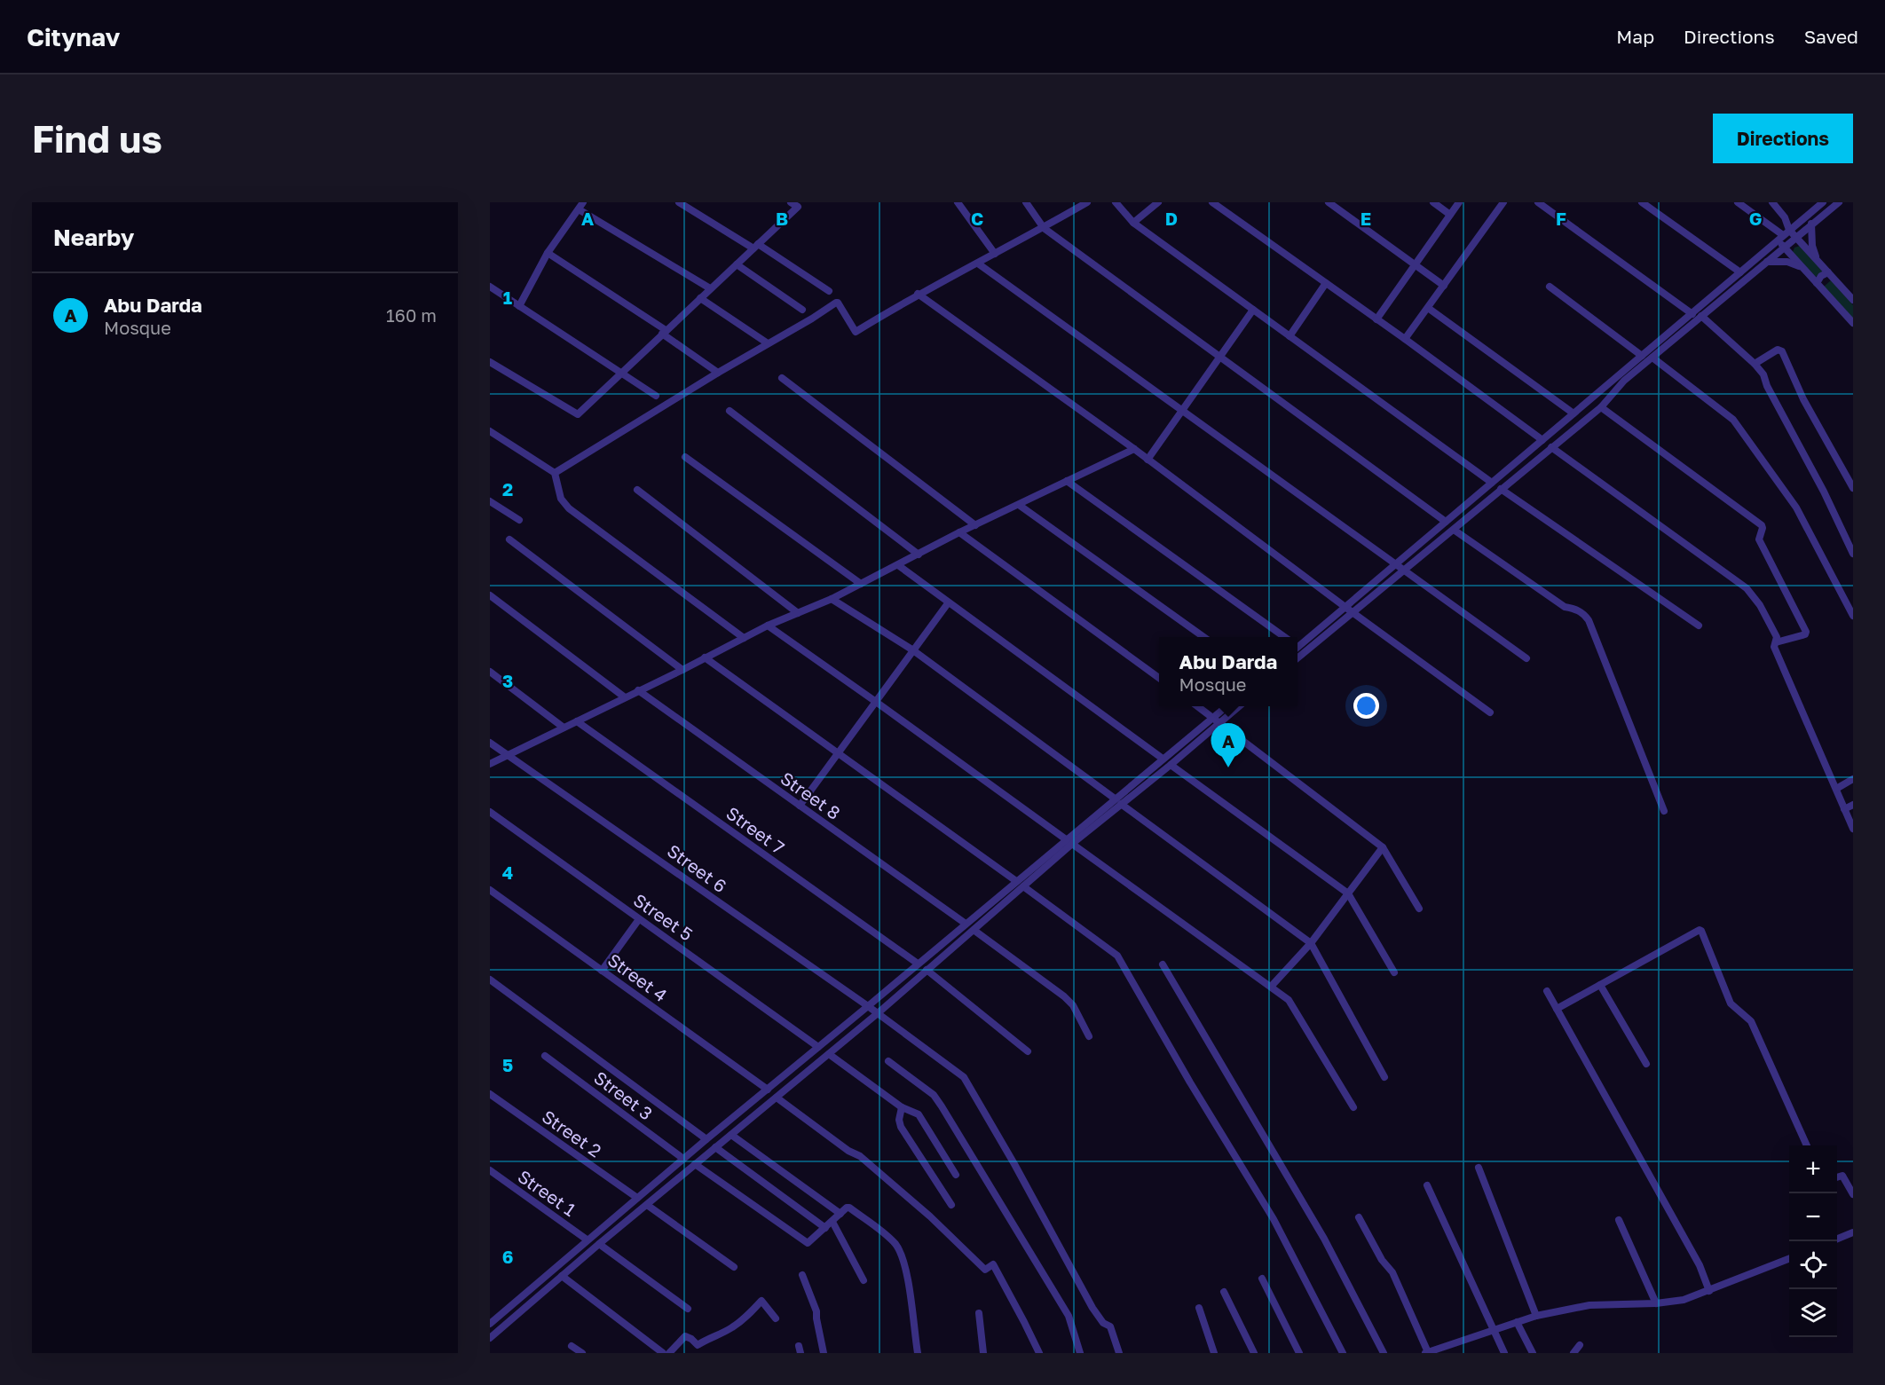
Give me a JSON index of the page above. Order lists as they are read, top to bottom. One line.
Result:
{"streets":{"street":["Street 8","Street 7","Street 6","Street 5","Street 4","Street 3","Street 2","Street 1"]},"page":{"header":"Citynav","nav":["Map","Directions","Saved"],"buttons":"Directions","title":"Find us","heading":"Nearby","list":[{"mark":"A","name":"Abu Darda","note":"Mosque","value":"160 m"}],"popup":["Abu Darda","Mosque"],"pins":"A","map_buttons":["+","−"]},"grid":{"columns":["A","B","C","D","E","F","G"],"rows":["1","2","3","4","5","6"]}}
